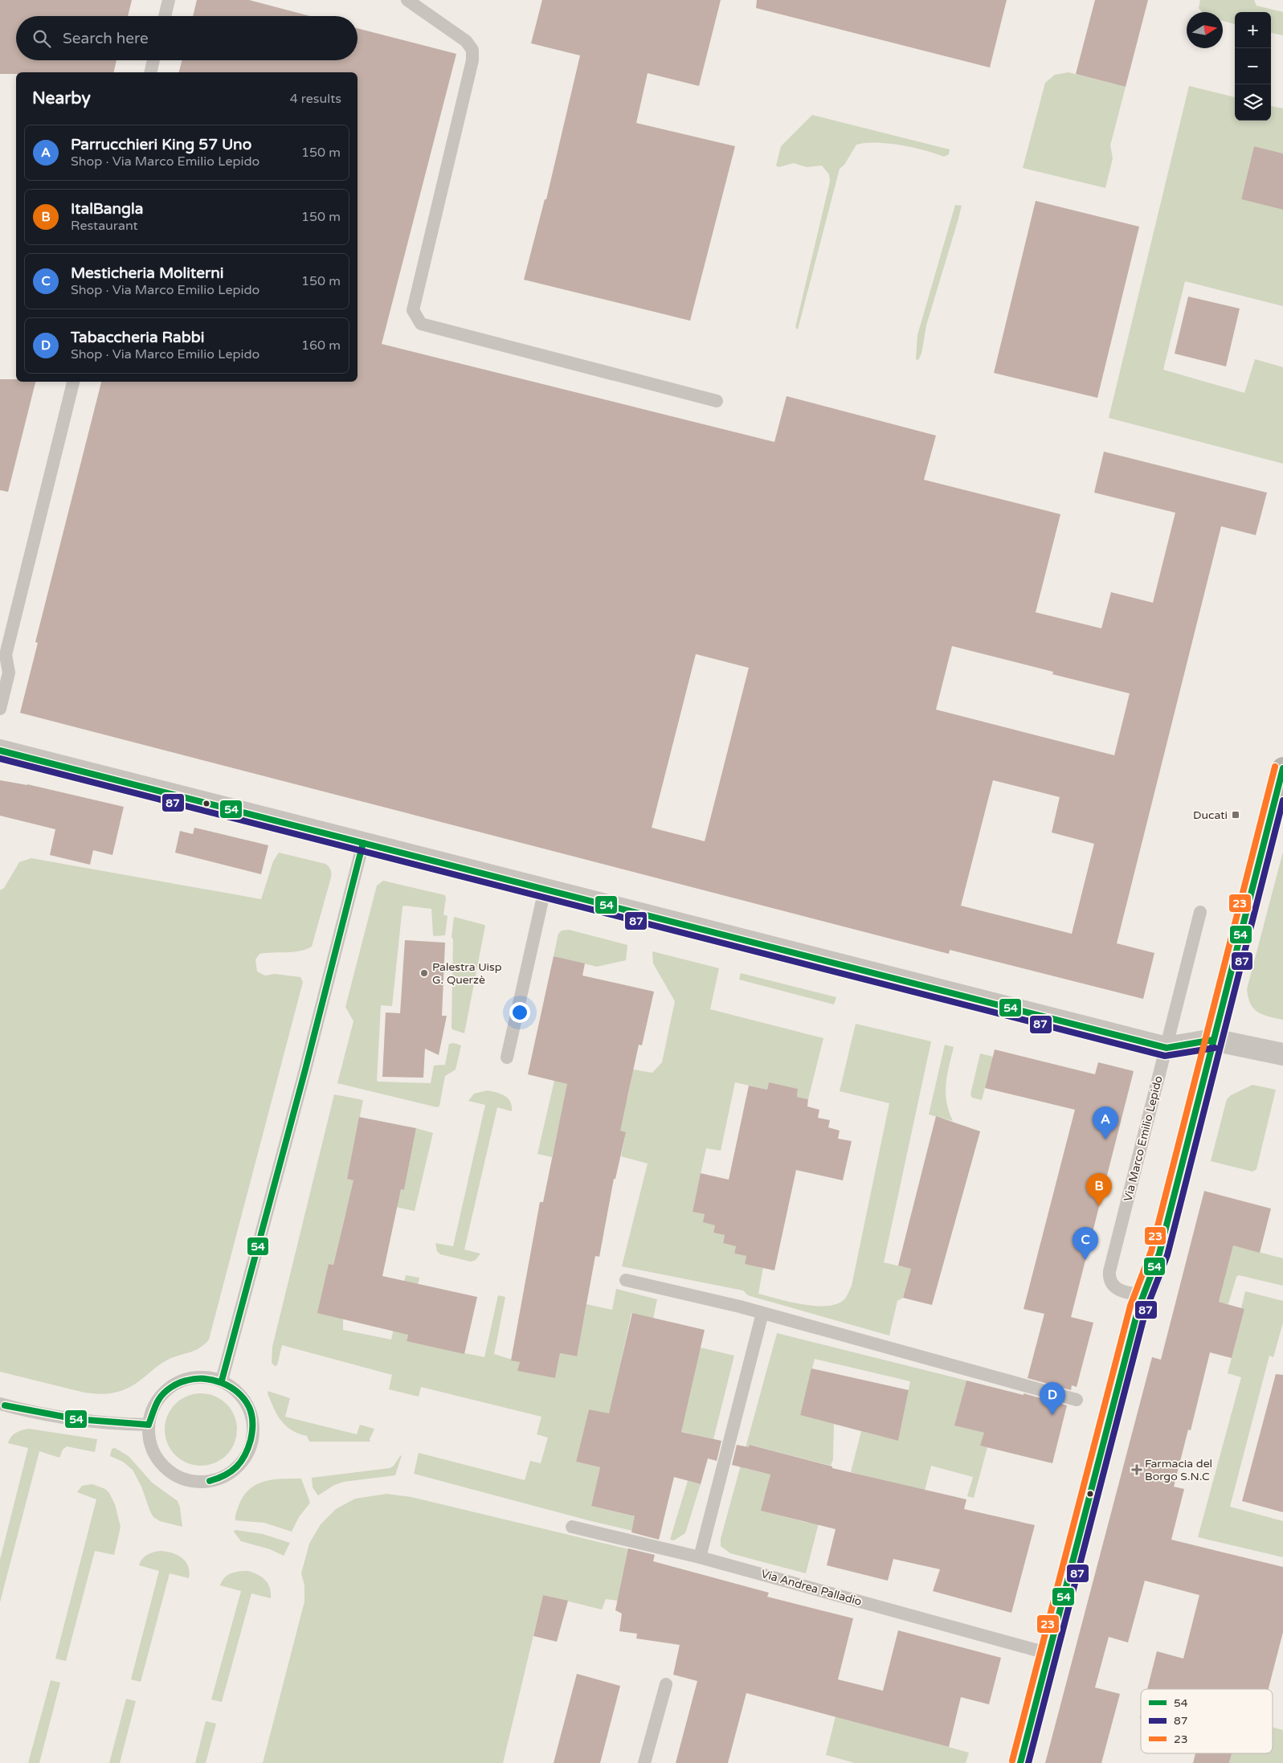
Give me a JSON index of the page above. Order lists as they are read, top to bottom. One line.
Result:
{"streets":{"lane":["Via Marco Emilio Lepido","Via Andrea Palladio"]},"places":{"transit":["Ducati"],"other":["Palestra Uisp G. Querzè"],"health":["Farmacia del Borgo S.N.C"]},"lines":["transit line 54","transit line 87","transit line 23"],"legend":["54","87","23"],"north":"right","page":{"map_buttons":["+","−"],"search":"Search here","heading":["Nearby","4 results"],"list":[{"mark":"A","name":"Parrucchieri King 57 Uno","note":"Shop · Via Marco Emilio Lepido","value":"150 m"},{"mark":"B","name":"ItalBangla","note":"Restaurant","value":"150 m"},{"mark":"C","name":"Mesticheria Moliterni","note":"Shop · Via Marco Emilio Lepido","value":"150 m"},{"mark":"D","name":"Tabaccheria Rabbi","note":"Shop · Via Marco Emilio Lepido","value":"160 m"}],"pins":["A","B","C","D"]}}
